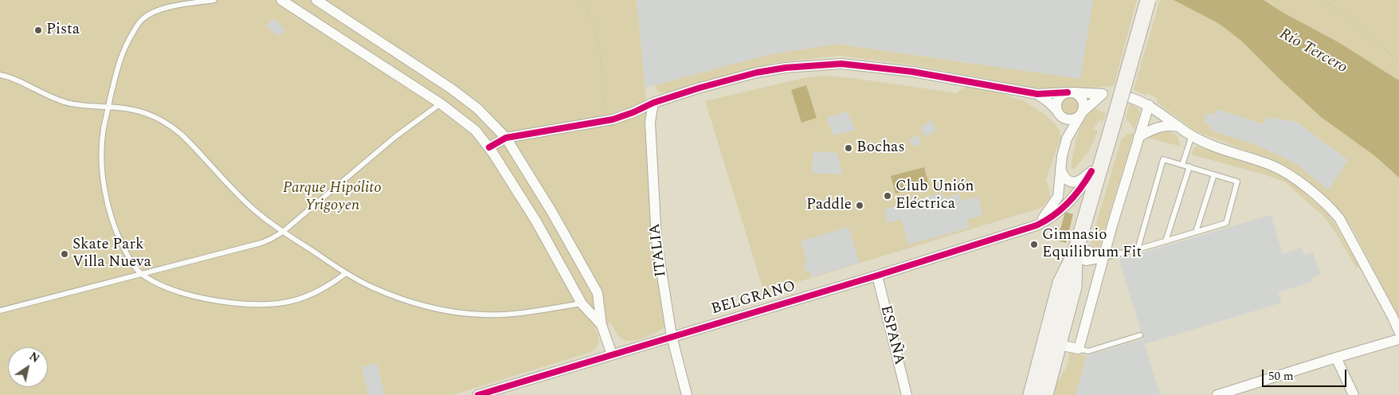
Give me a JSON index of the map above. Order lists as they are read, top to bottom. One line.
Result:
{"streets":{"street":["ITALIA","BELGRANO","ESPAÑA"]},"crossings":[["ITALIA","BELGRANO"],["BELGRANO","ESPAÑA"]],"water":["Río Tercero"],"parks":["Parque Hipólito Yrigoyen"],"places":["Pista","Bochas","Club Unión Eléctrica","Paddle","Gimnasio Equilibrum Fit","Skate Park Villa Nueva"],"scale_bar":"50 m","north":"top right"}
